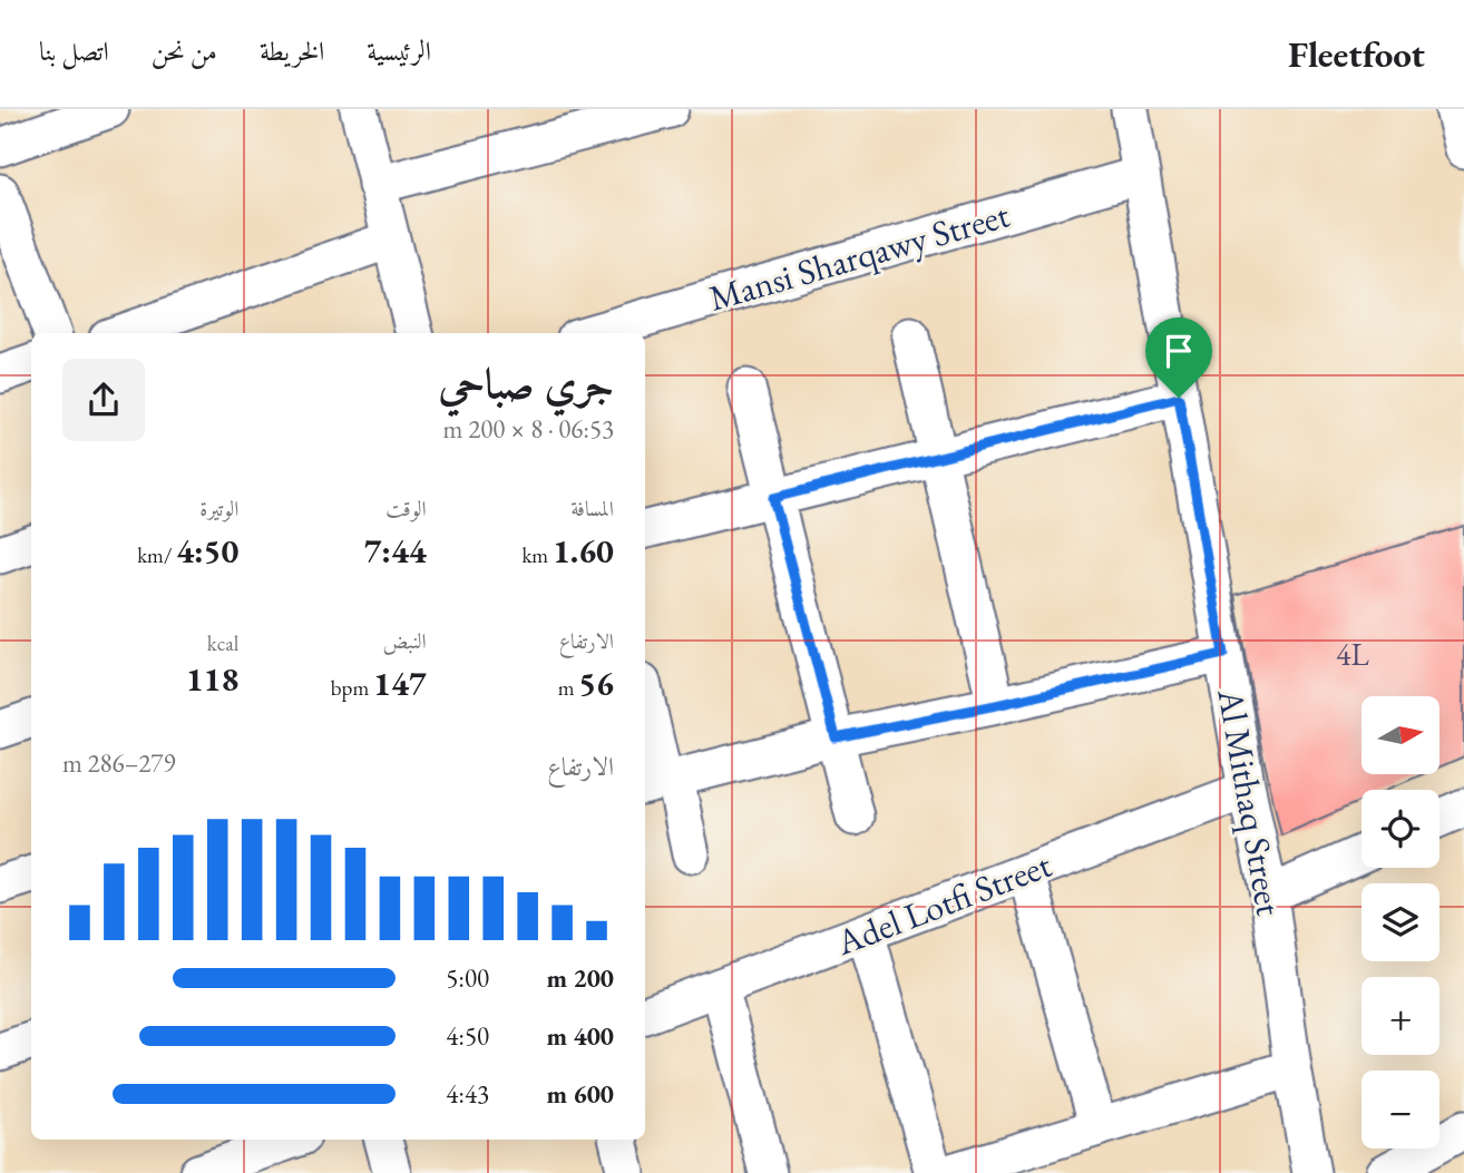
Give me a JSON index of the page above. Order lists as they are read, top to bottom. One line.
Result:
{"streets":{"street":["Mansi Sharqawy Street","Al Mithaq Street","Adel Lotfi Street"]},"crossings":[["Mansi Sharqawy Street","Al Mithaq Street"],["Al Mithaq Street","Adel Lotfi Street"]],"house_numbers":["4L"],"north":"right","page":{"header":"Fleetfoot","nav":["الرئيسية","الخريطة","من نحن","اتصل بنا"],"heading":["جري صباحي","06:53 · 8 × 200 m"],"stats":[["المسافة","1.60 km"],["الوقت","7:44"],["الوتيرة","4:50 /km"],["الارتفاع","56 m"],["النبض","147 bpm"],["kcal","118"]],"map_buttons":["+","−"],"chart":["الارتفاع","279–286 m"],"list":[{"name":"200 m","note":"5:00"},{"name":"400 m","note":"4:50"},{"name":"600 m","note":"4:43"}]}}
